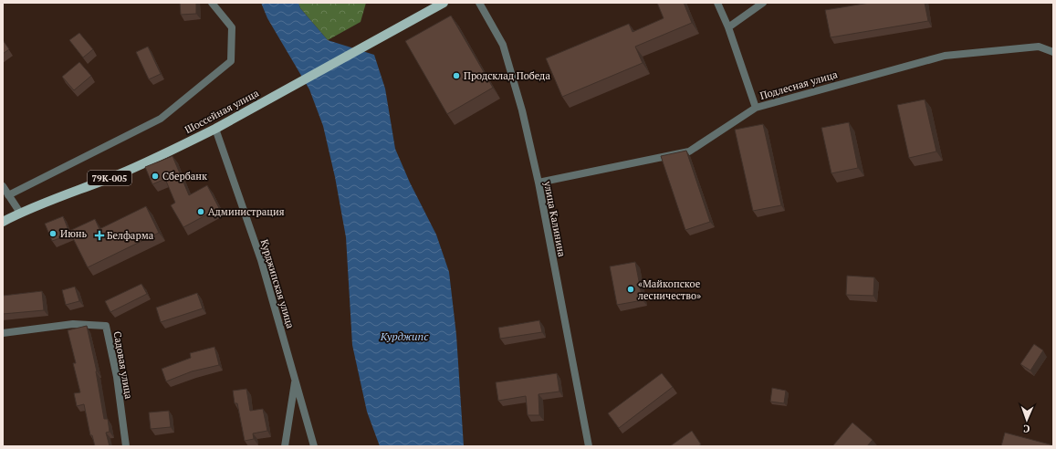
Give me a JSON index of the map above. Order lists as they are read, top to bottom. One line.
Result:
{"streets":{"main road":["Шоссейная улица","79К-005"],"street":["Подлесная улица","улица Калинина","Курджипская улица","Садовая улица"]},"crossings":[["Подлесная улица","улица Калинина"],["Шоссейная улица","Курджипская улица"]],"water":["Курджипс"],"places":{"other":["Продсклад Победа","Сбербанк","Администрация","Июнь","«Майкопское лесничество»"],"health":["Белфарма"]},"north":"bottom"}
